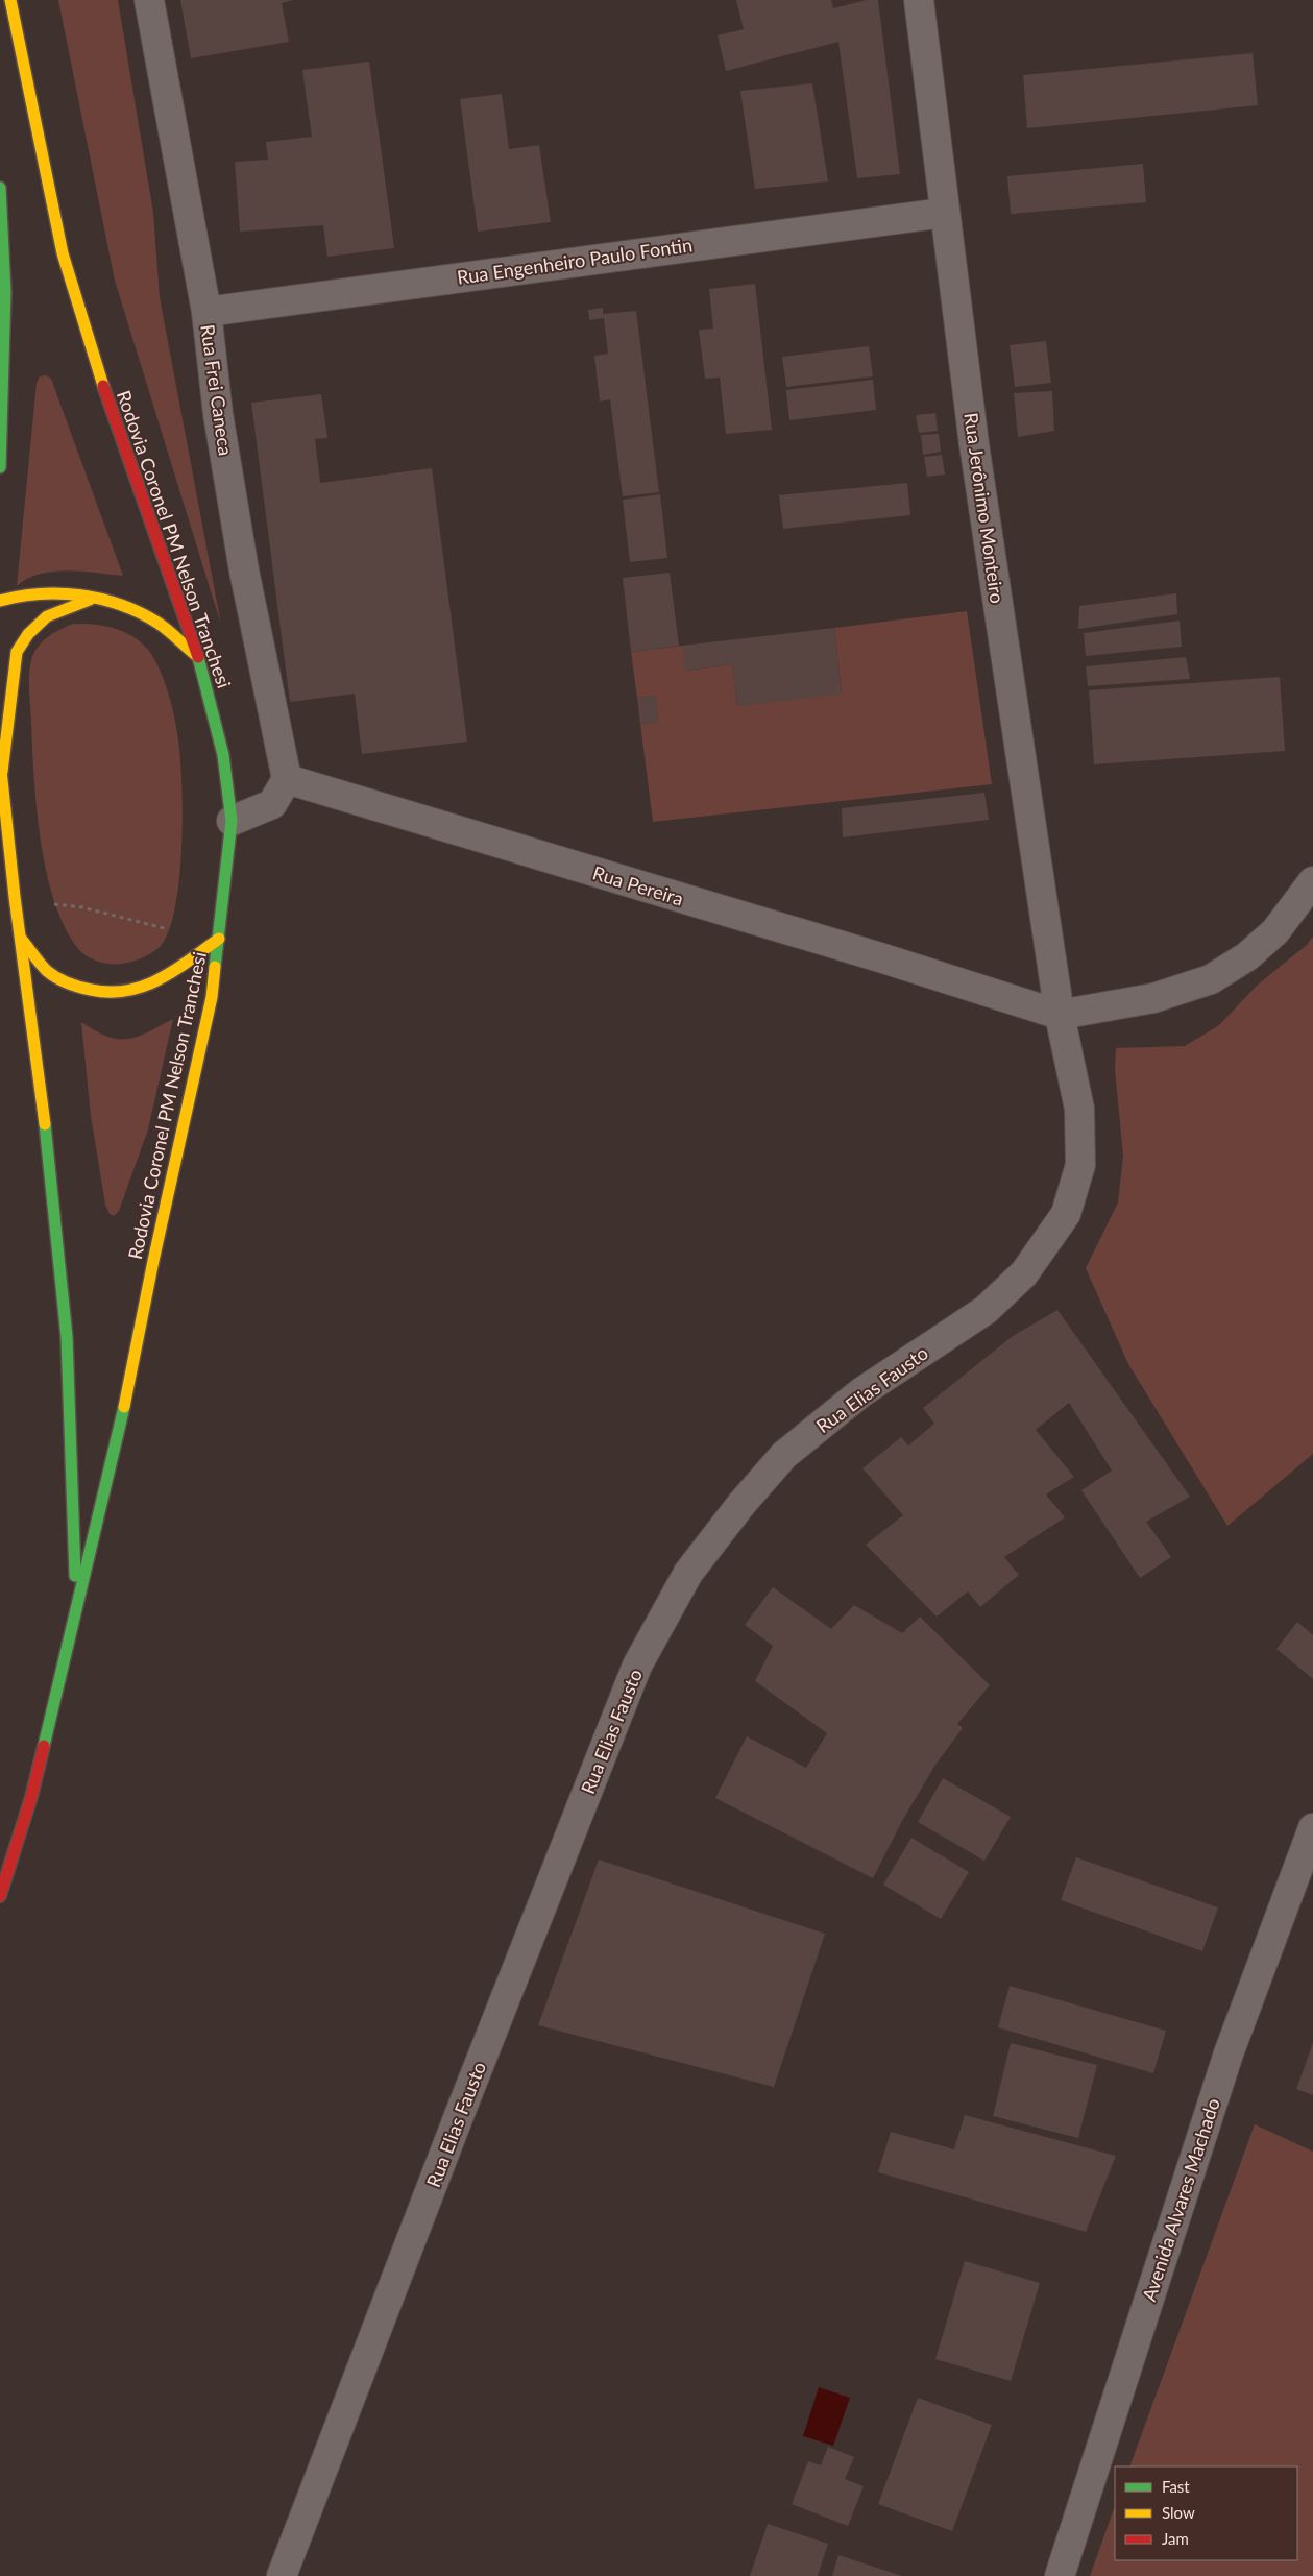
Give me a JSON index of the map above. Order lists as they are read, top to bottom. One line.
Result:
{"streets":{"highway":["Rodovia Coronel PM Nelson Tranchesi"],"street":["Rua Engenheiro Paulo Fontin","Rua Frei Caneca","Rua Jerônimo Monteiro","Rua Pereira","Rua Elias Fausto","Avenida Alvares Machado"]},"crossings":[["Rua Engenheiro Paulo Fontin","Rua Frei Caneca"],["Rua Engenheiro Paulo Fontin","Rua Jerônimo Monteiro"],["Rua Frei Caneca","Rua Pereira"],["Rua Jerônimo Monteiro","Rua Pereira"],["Rua Jerônimo Monteiro","Rua Elias Fausto"],["Rua Pereira","Rua Elias Fausto"]],"legend":["Fast","Slow","Jam"]}
